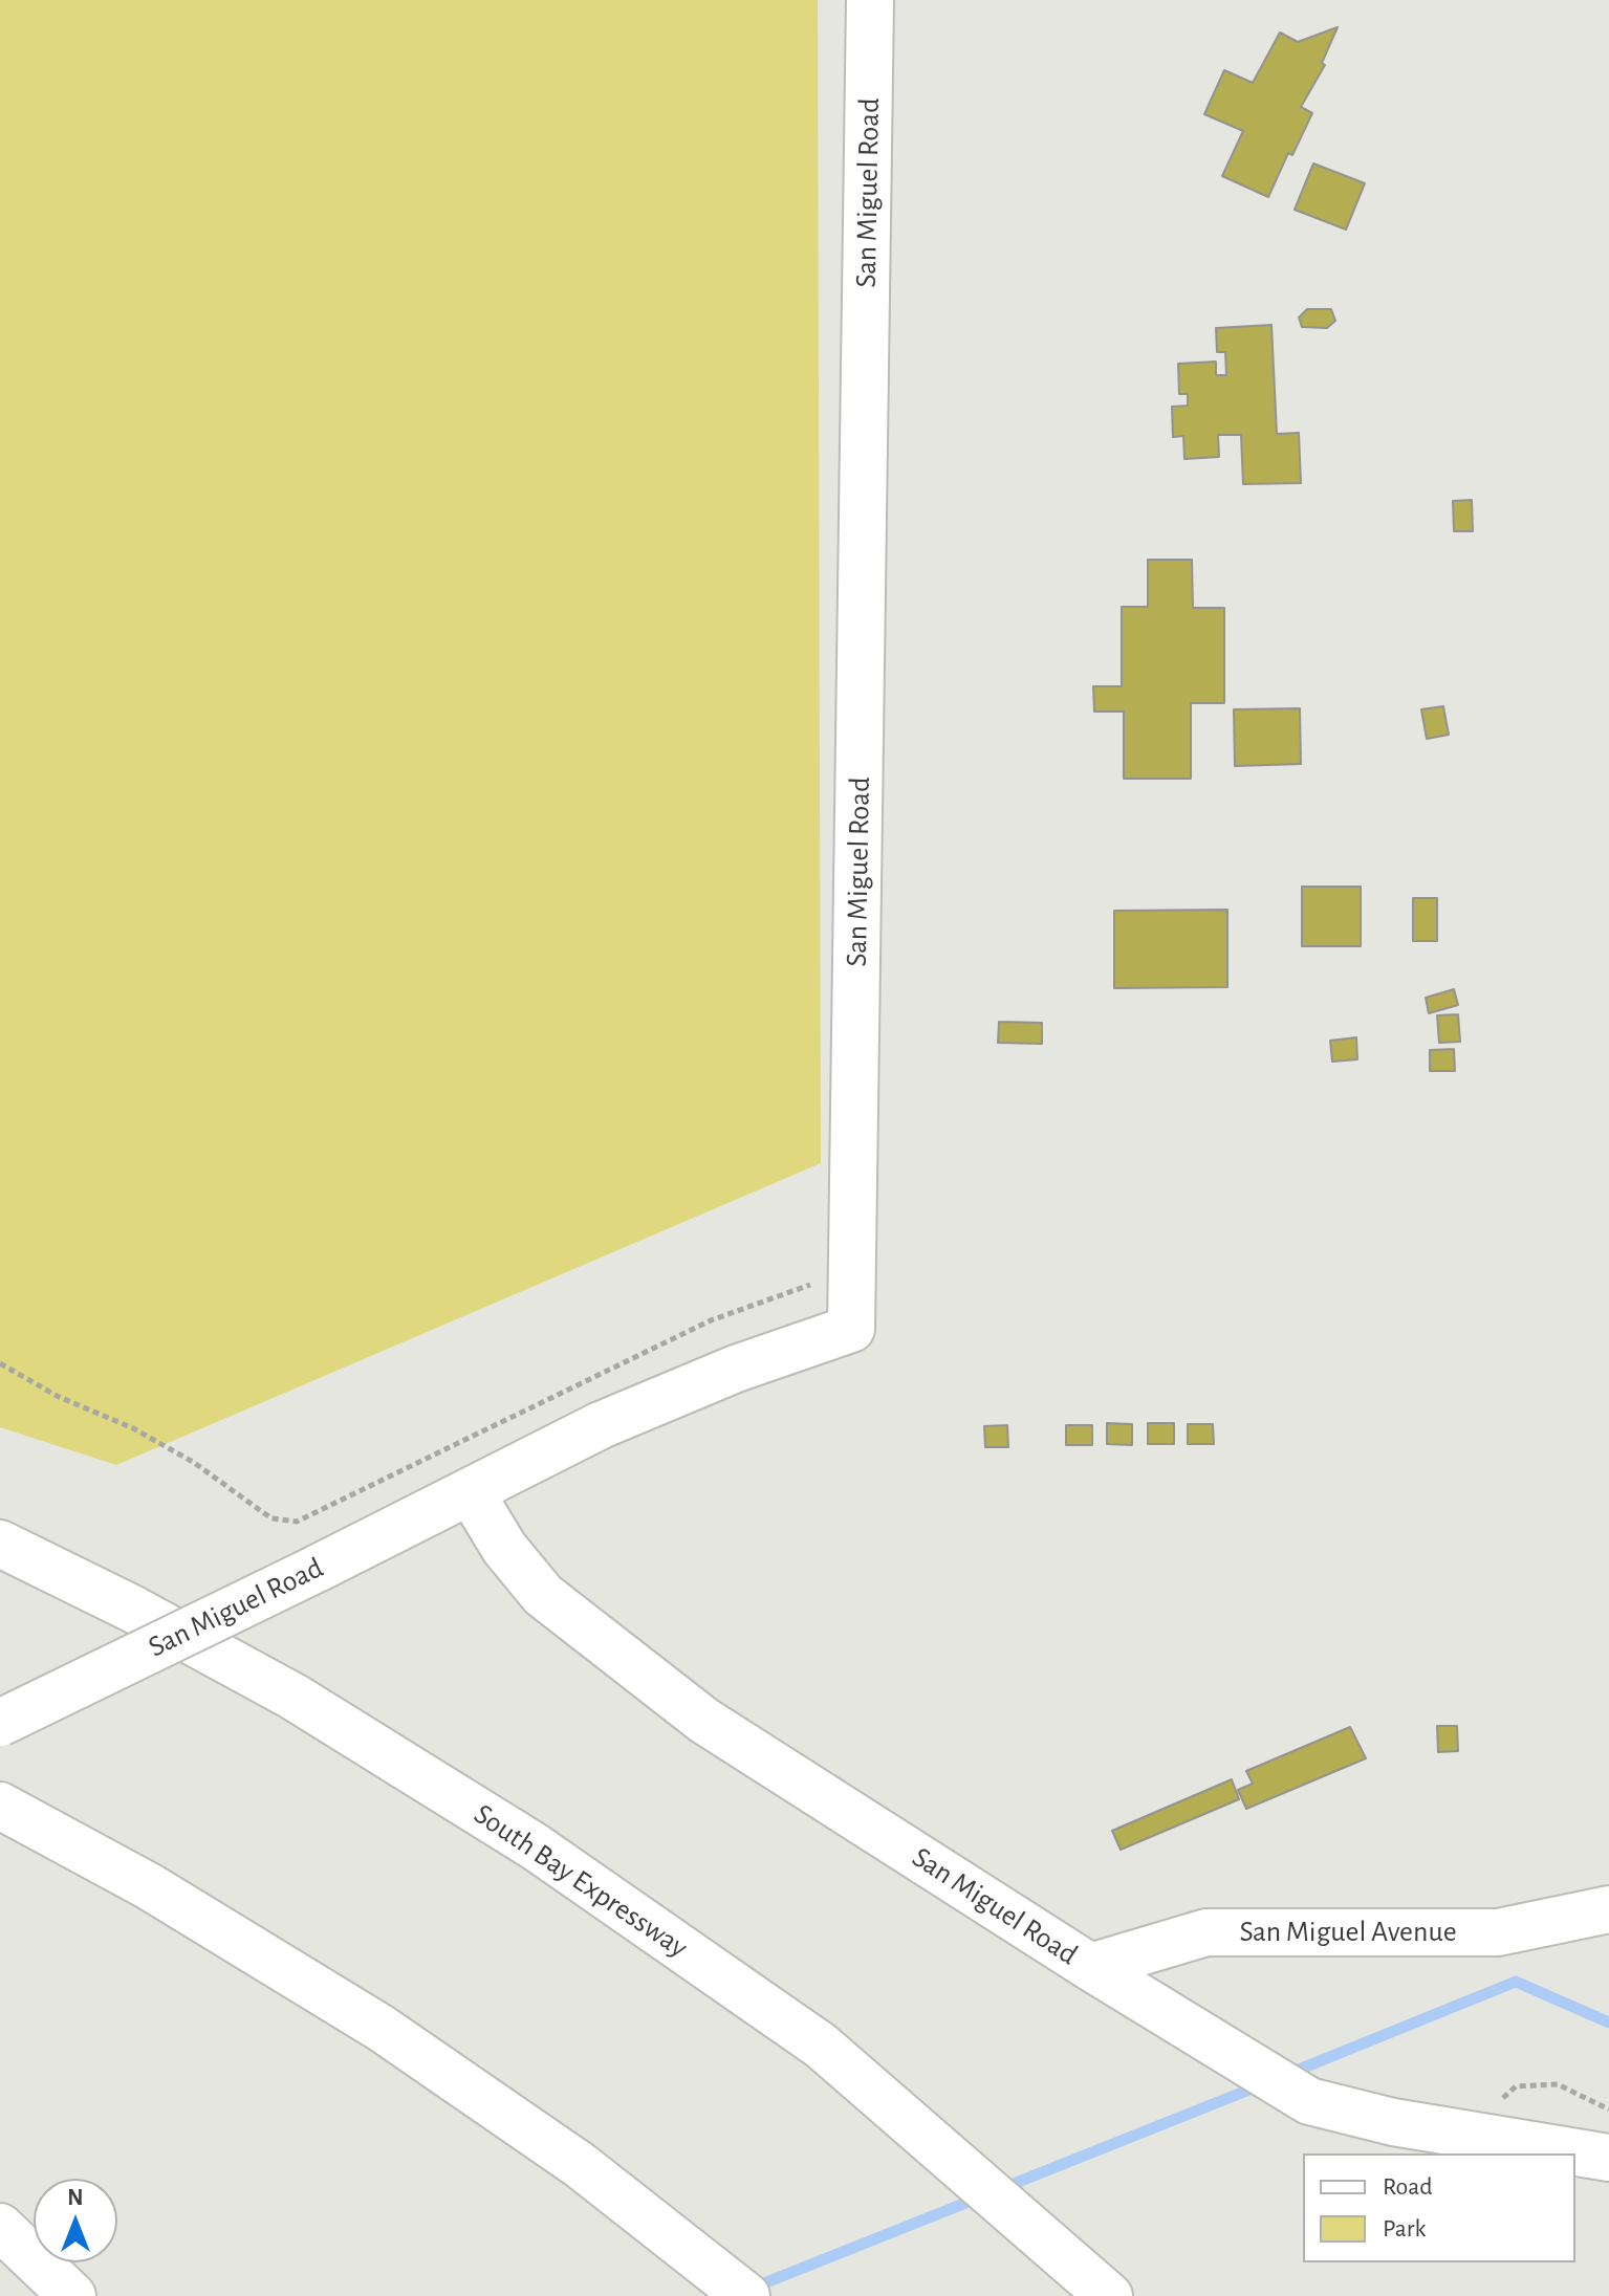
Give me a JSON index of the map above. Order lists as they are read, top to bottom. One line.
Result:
{"streets":{"main road":["San Miguel Road","South Bay Expressway","San Miguel Avenue"]},"crossings":[["San Miguel Road","San Miguel Avenue"]],"legend":["Road","Park"],"north":"top"}
